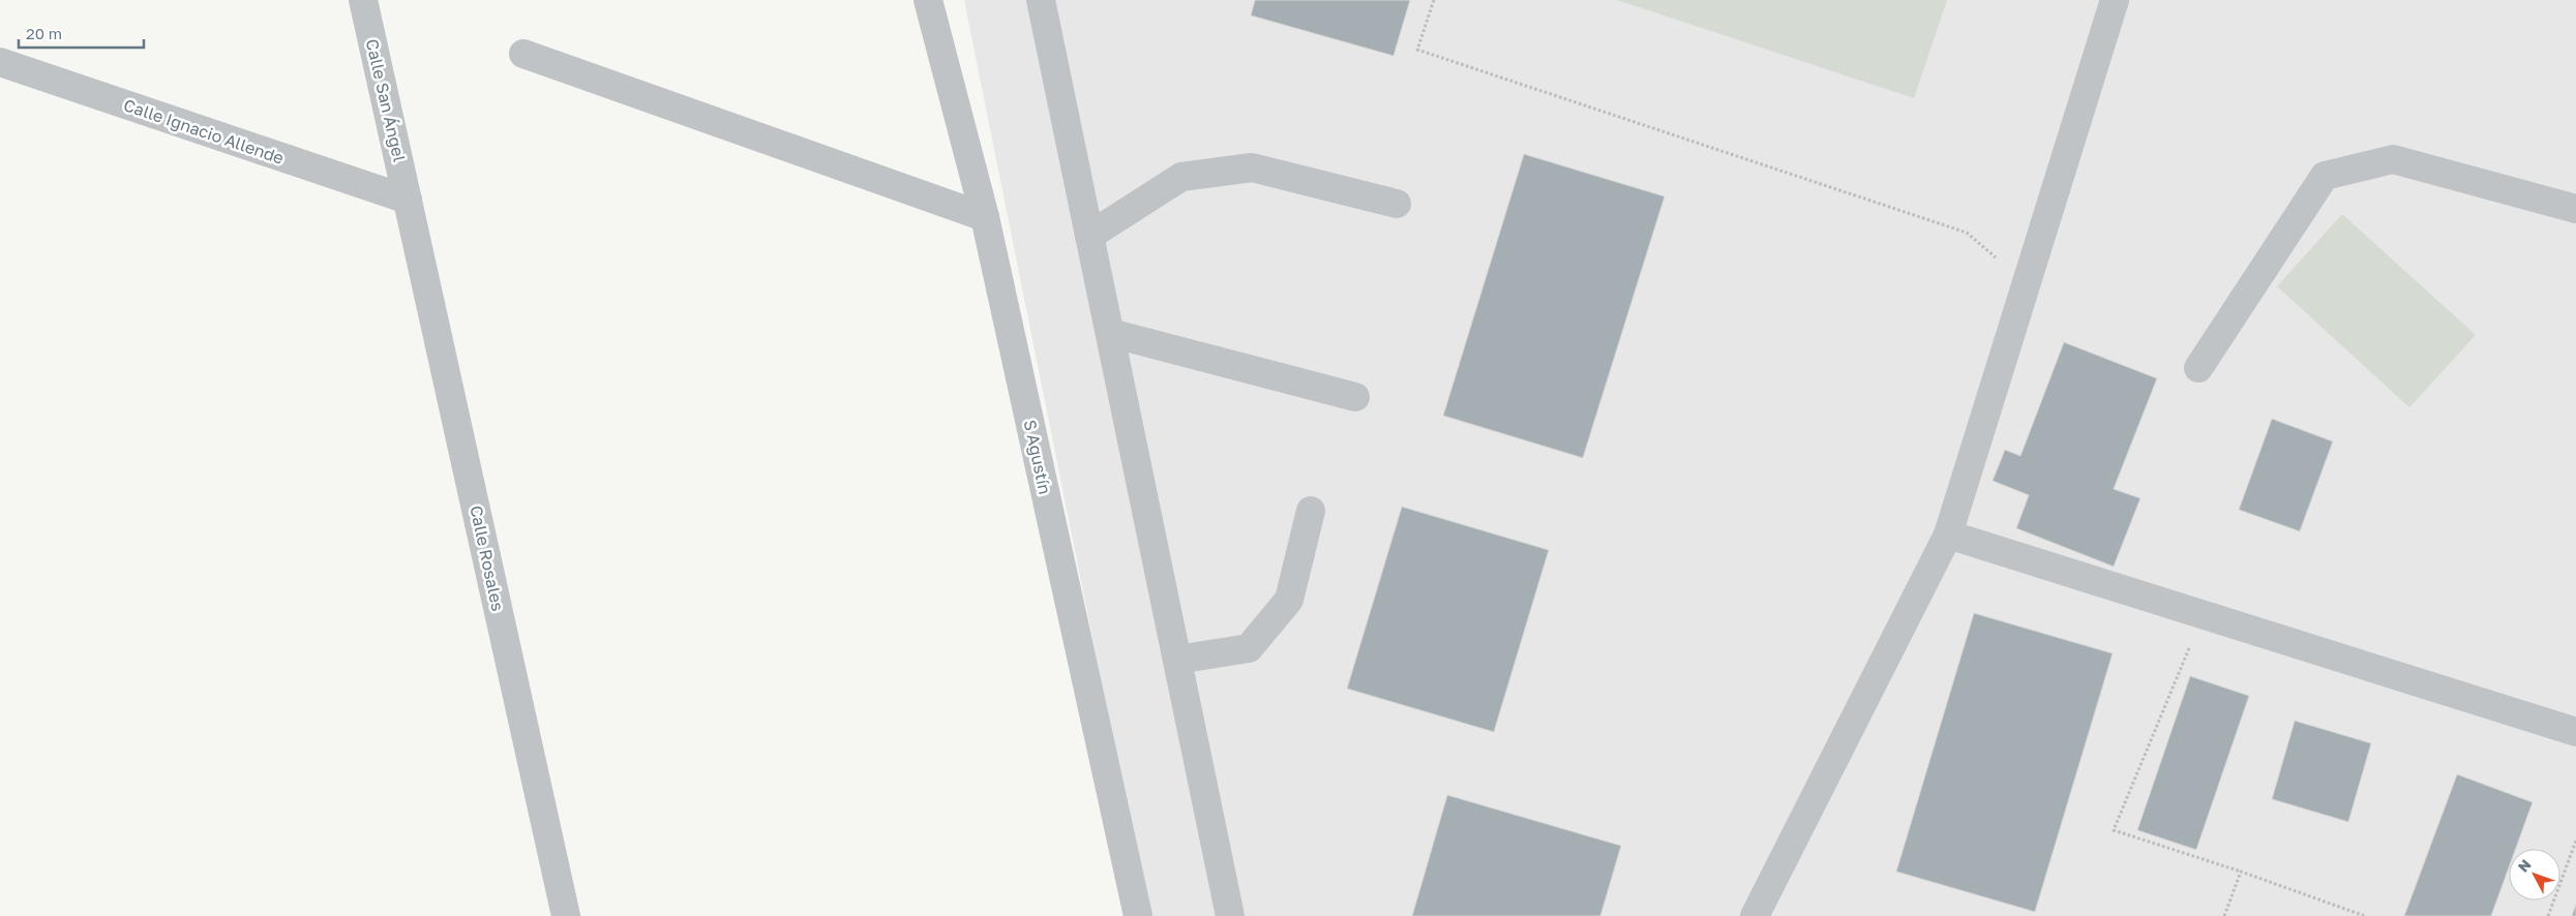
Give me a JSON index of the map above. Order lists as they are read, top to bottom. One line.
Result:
{"streets":{"street":["Calle San Ángel","Calle Ignacio Allende","S Agustín","Calle Rosales"]},"crossings":[["Calle San Ángel","Calle Ignacio Allende"],["Calle San Ángel","Calle Rosales"],["Calle Ignacio Allende","Calle Rosales"]],"scale_bar":"20 m","north":"top left"}
